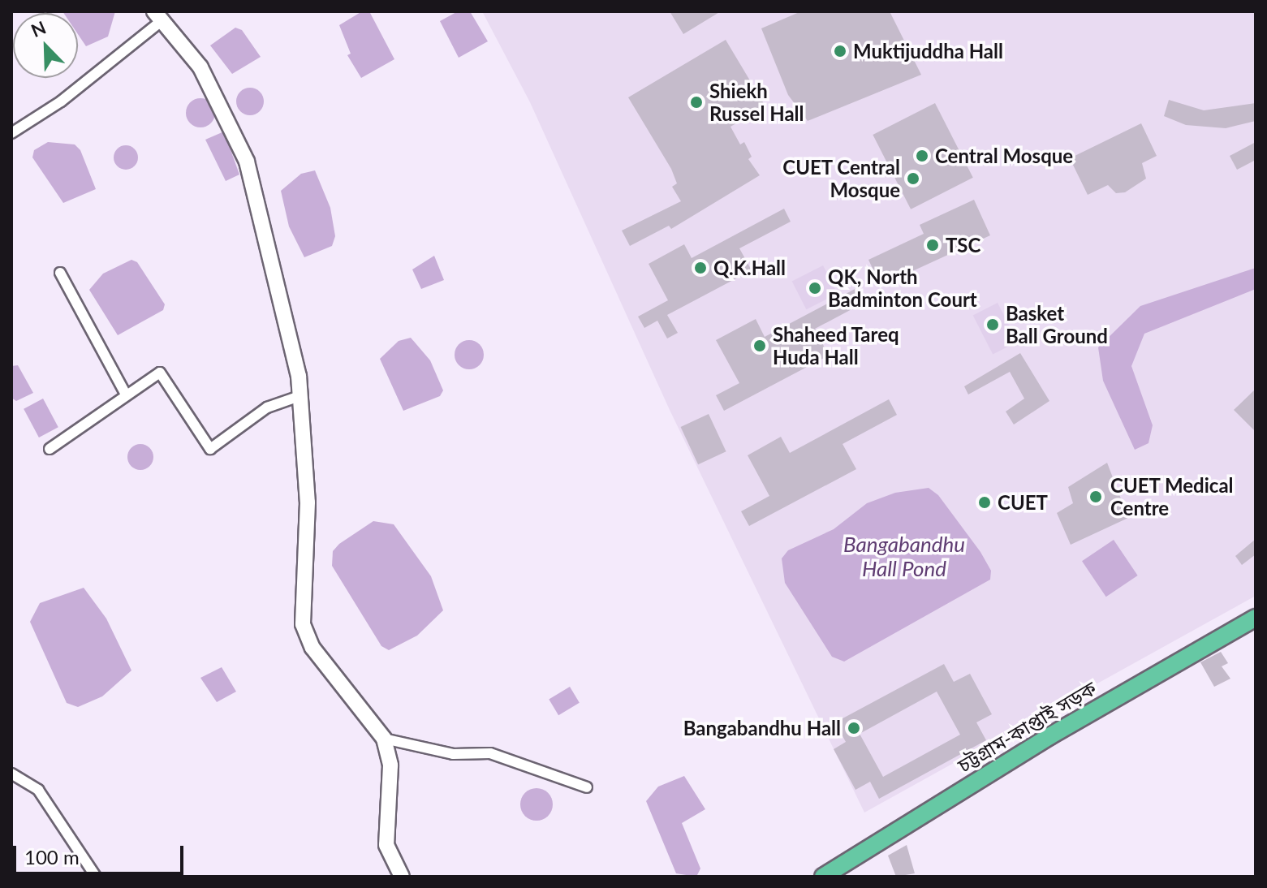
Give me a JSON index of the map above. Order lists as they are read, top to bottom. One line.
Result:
{"streets":{"main road":["চট্টগ্রাম-কাপ্তাই সড়ক"]},"water":["Bangabandhu Hall Pond"],"places":["Muktijuddha Hall","Shiekh Russel Hall","Central Mosque","CUET Central Mosque","TSC","Q.K.Hall","QK, North Badminton Court","Basket Ball Ground","Shaheed Tareq Huda Hall","CUET Medical Centre","CUET","Bangabandhu Hall"],"scale_bar":"100 m","north":"top left"}
